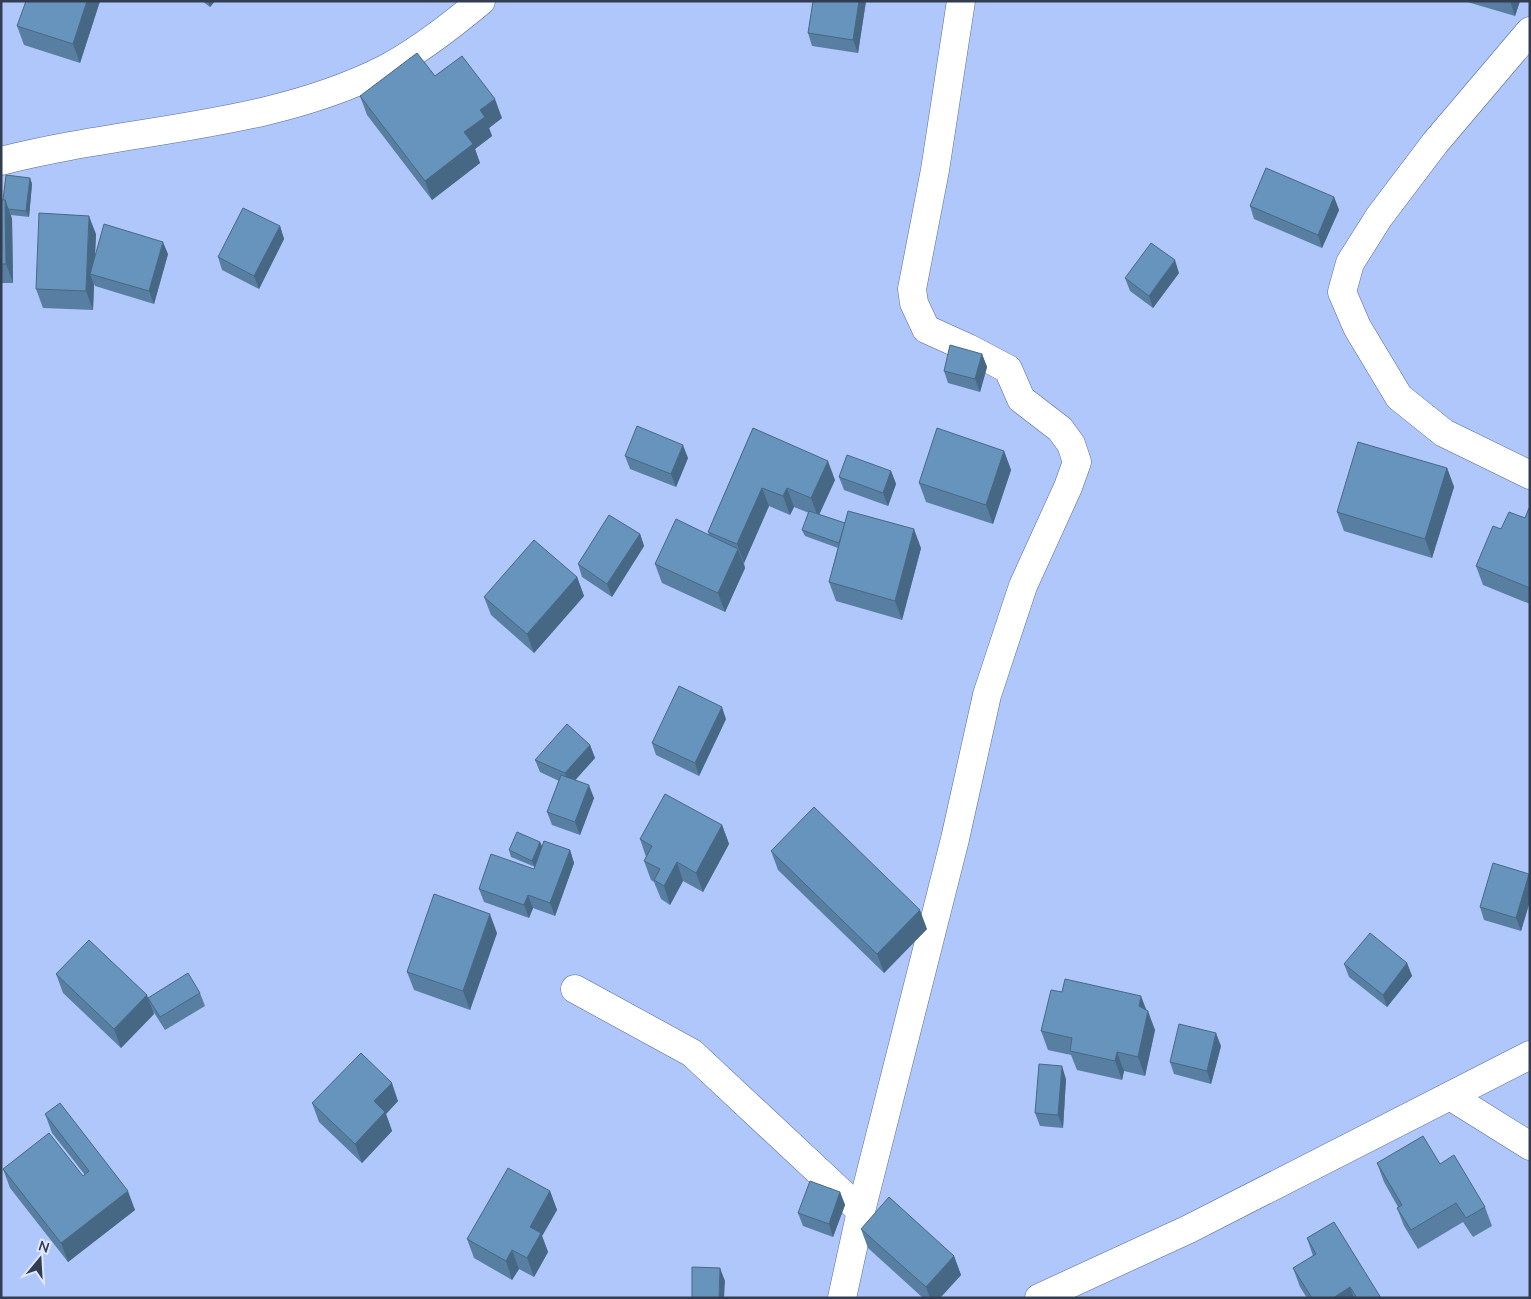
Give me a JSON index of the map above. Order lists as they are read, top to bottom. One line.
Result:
{"north":"top"}
